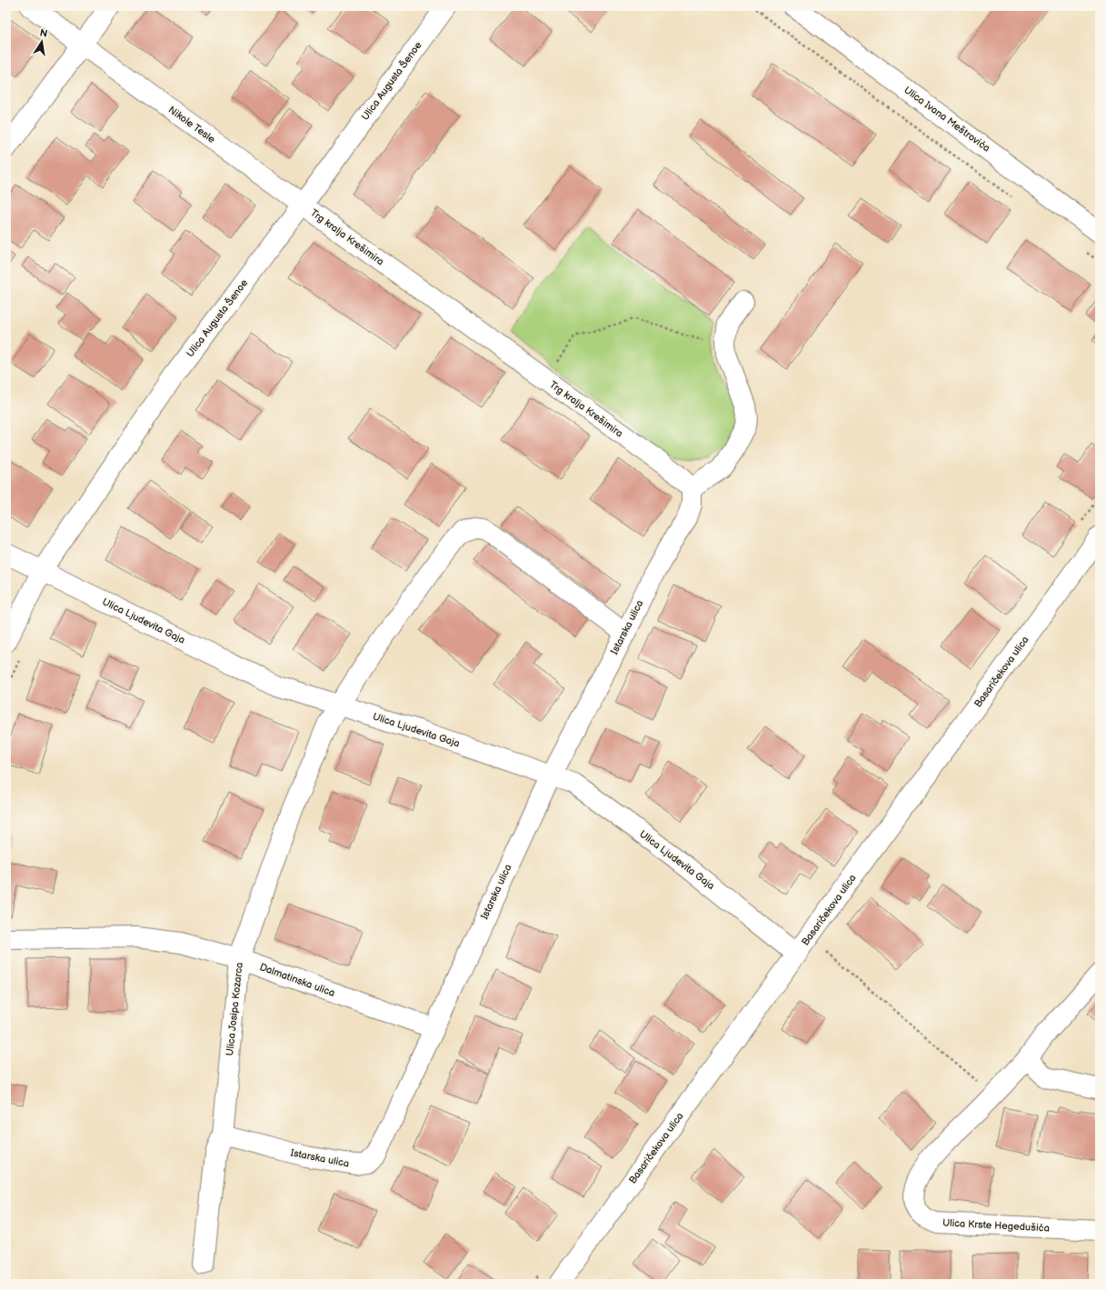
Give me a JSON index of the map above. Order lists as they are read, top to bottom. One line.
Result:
{"streets":{"street":["Ulica Augusta Šenoe","Ulica Ivana Meštrovića","Nikole Tesle","Trg kralja Krešimira","Ulica Ljudevita Gaja","Istarska ulica","Basaričekova ulica","Dalmatinska ulica","Ulica Josipa Kozarca","Ulica Krste Hegedušića"]},"crossings":[["Ulica Augusta Šenoe","Nikole Tesle"],["Ulica Augusta Šenoe","Trg kralja Krešimira"],["Ulica Augusta Šenoe","Ulica Ljudevita Gaja"],["Nikole Tesle","Trg kralja Krešimira"],["Trg kralja Krešimira","Istarska ulica"],["Ulica Ljudevita Gaja","Istarska ulica"],["Ulica Ljudevita Gaja","Basaričekova ulica"],["Ulica Ljudevita Gaja","Ulica Josipa Kozarca"],["Istarska ulica","Dalmatinska ulica"],["Istarska ulica","Ulica Josipa Kozarca"],["Dalmatinska ulica","Ulica Josipa Kozarca"]],"north":"top"}
